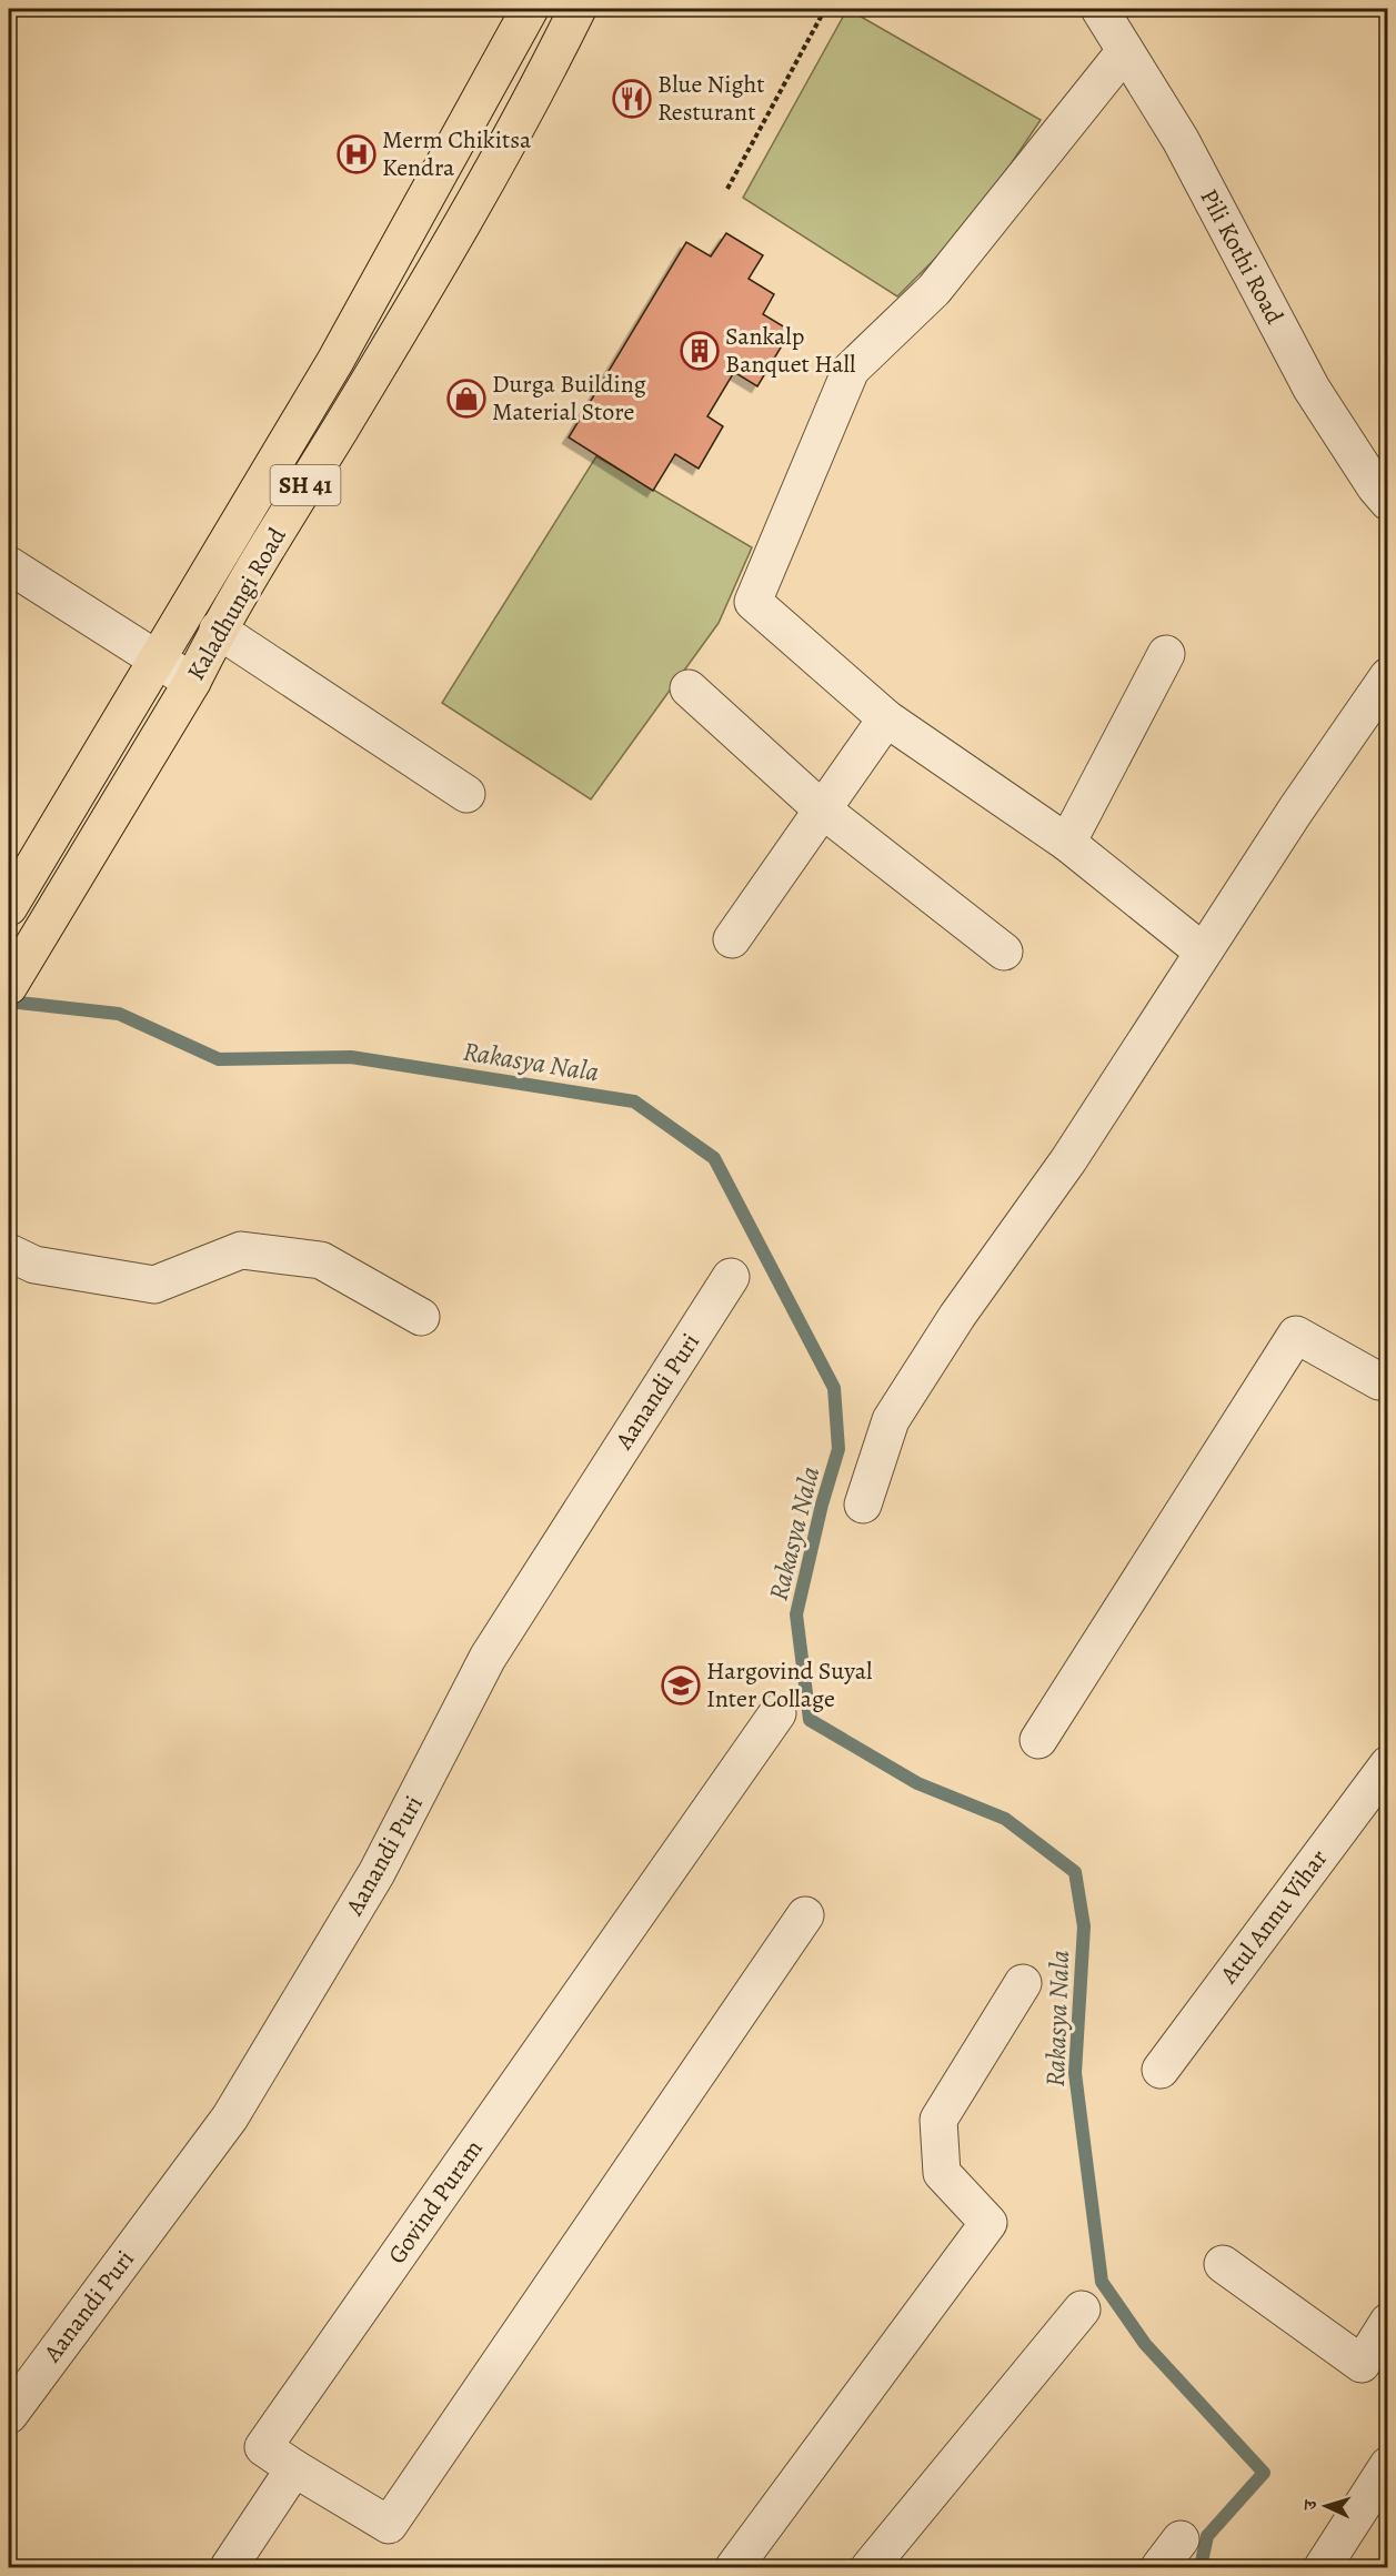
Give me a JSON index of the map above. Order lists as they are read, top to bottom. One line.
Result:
{"streets":{"main road":["SH 41","Kaladhungi Road"],"street":["Pili Kothi Road","Aanandi Puri","Atul Annu Vihar","Govind Puram"]},"water":["Rakasya Nala"],"places":{"restaurant":["Blue Night Resturant"],"hospital":["Merm Chikitsa Kendra"],"building":["Sankalp Banquet Hall"],"shop":["Durga Building Material Store"],"school or university":["Hargovind Suyal Inter Collage"]},"north":"left"}
